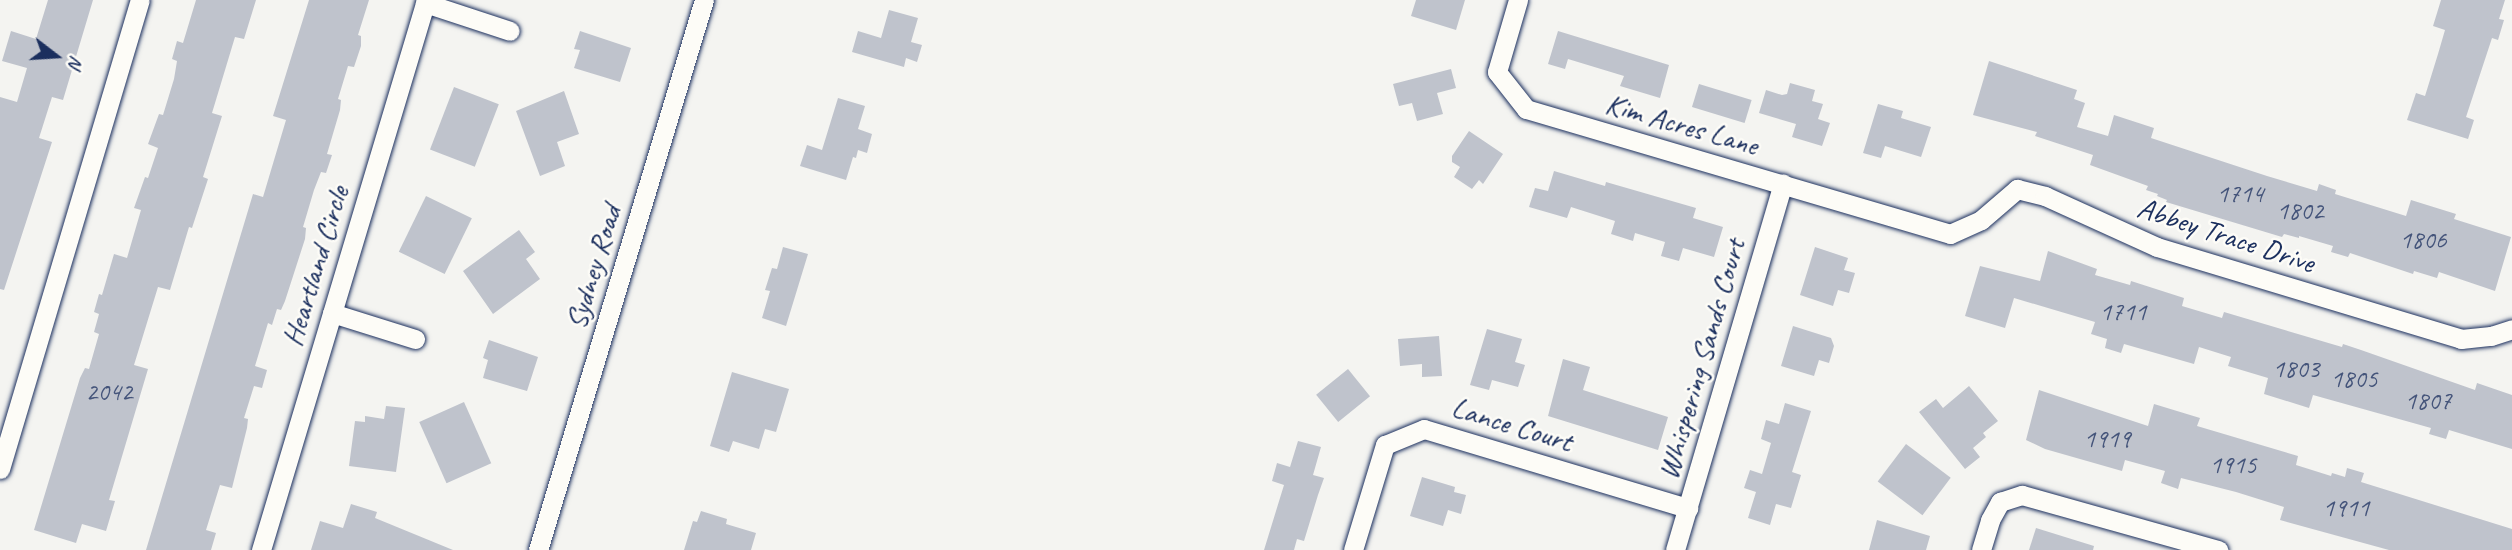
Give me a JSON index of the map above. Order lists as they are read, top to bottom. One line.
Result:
{"streets":{"street":["Kim Acres Lane","Abbey Trace Drive","Heartland Circle","Sydney Road","Whispering Sands Court","Lance Court"]},"crossings":[["Kim Acres Lane","Abbey Trace Drive"],["Kim Acres Lane","Whispering Sands Court"],["Whispering Sands Court","Lance Court"]],"house_numbers":["1714","1802","1806","1711","1803","1805","2042","1807","1919","1915","1911"],"north":"right"}
